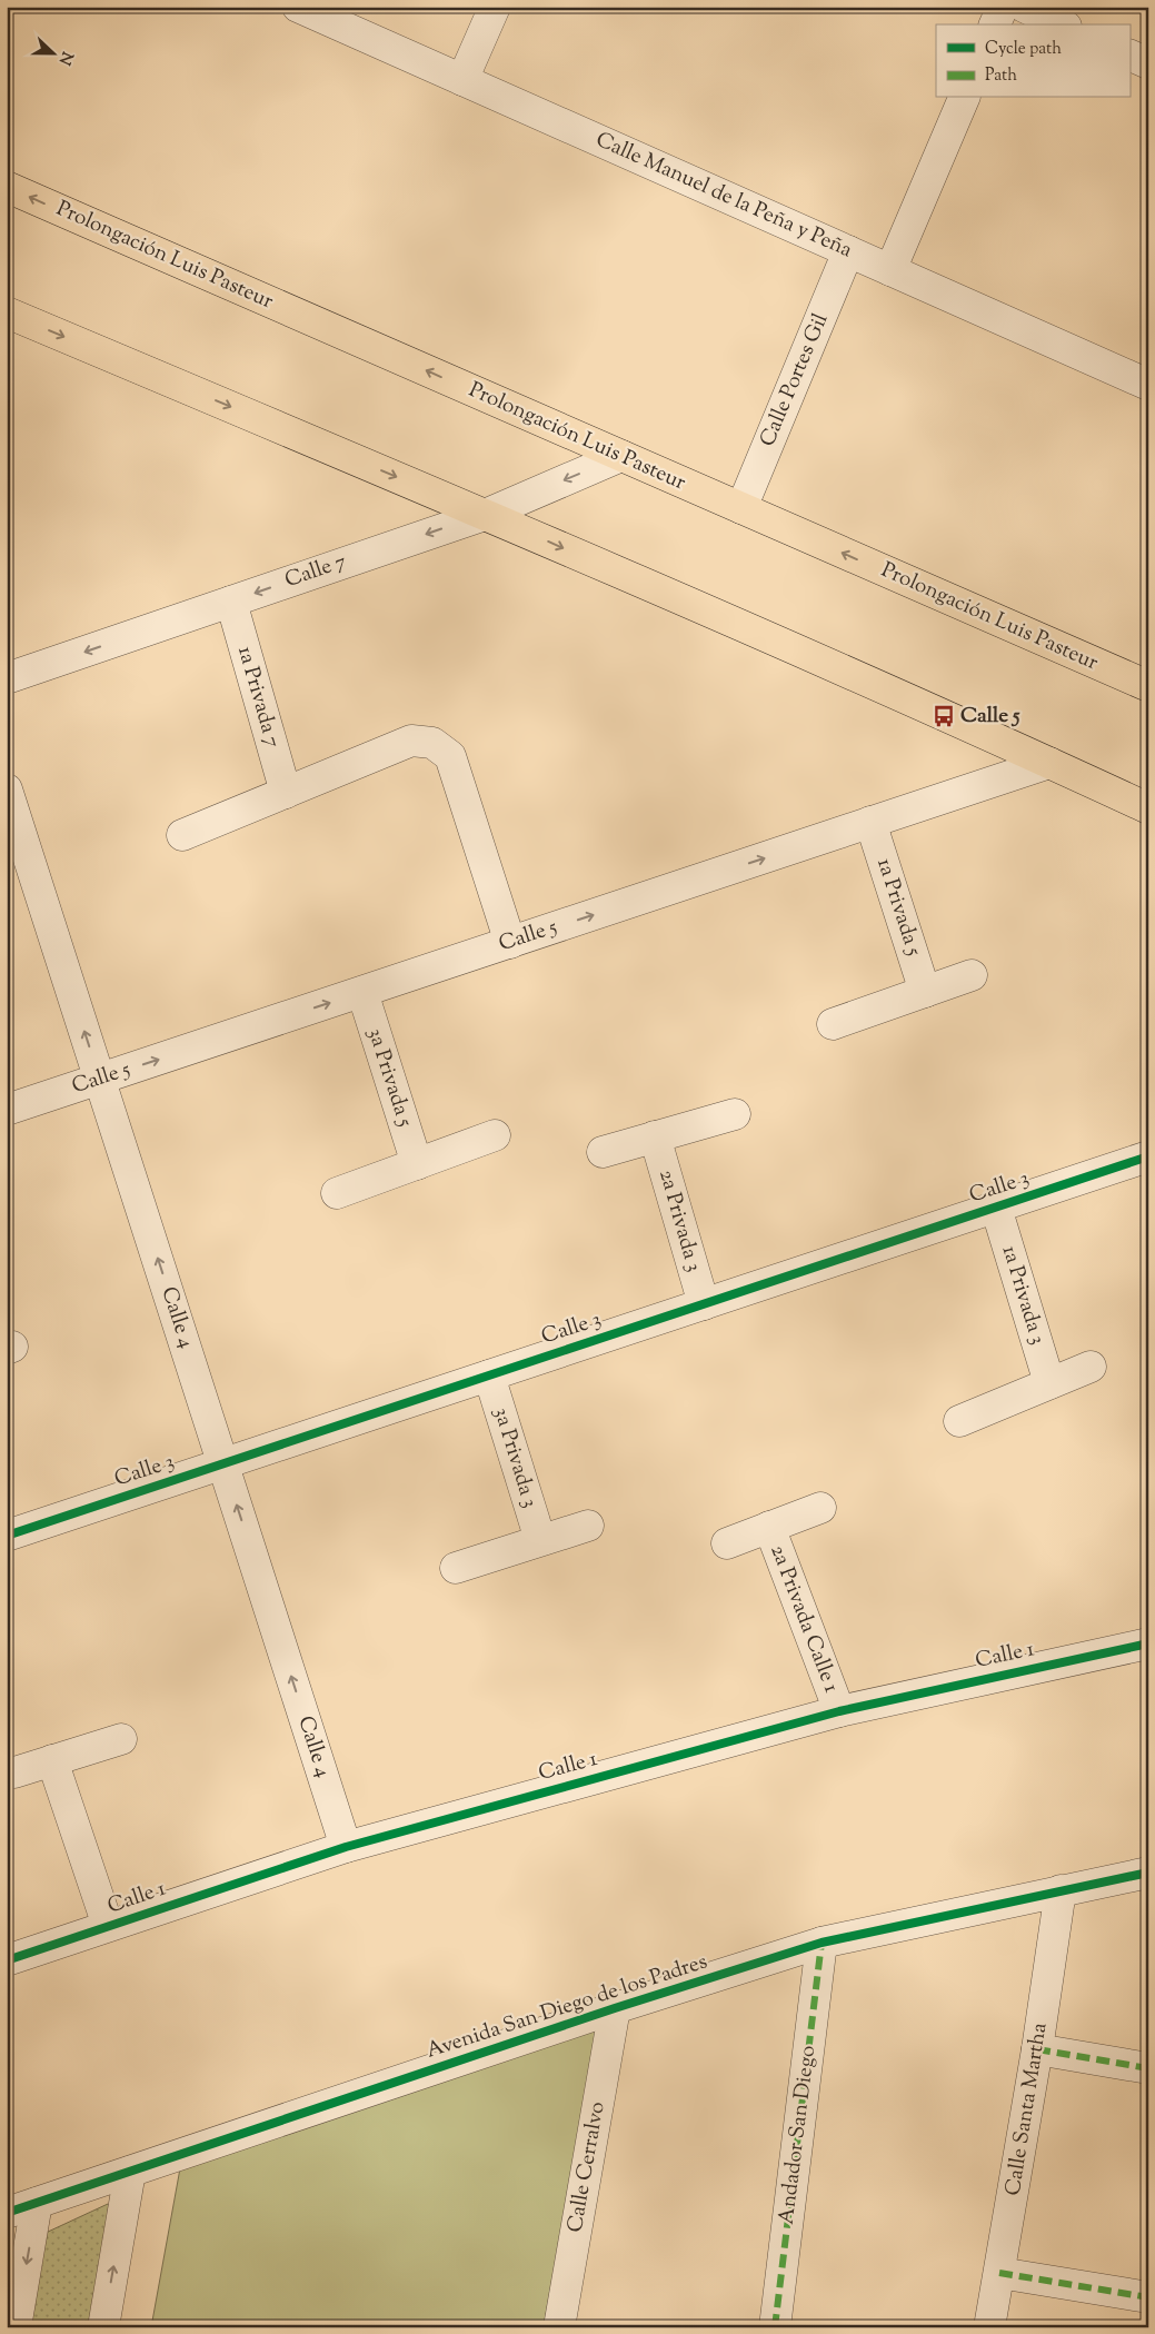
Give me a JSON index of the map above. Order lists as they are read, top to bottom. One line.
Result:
{"streets":{"main road":["Prolongación Luis Pasteur"],"street":["Calle Manuel de la Peña y Peña","Calle Portes Gil","Calle 7","1a Privada 7","1a Privada 5","Calle 5","3a Privada 5","Calle 3","2a Privada 3","1a Privada 3","Calle 4","3a Privada 3","2a Privada Calle 1","Calle 1","Avenida San Diego de los Padres","Calle Santa Martha","Andador San Diego","Calle Cerralvo"]},"crossings":[["Calle Manuel de la Peña y Peña","Calle Portes Gil"],["Prolongación Luis Pasteur","Calle Portes Gil"],["Prolongación Luis Pasteur","Calle 7"],["Calle 7","1a Privada 7"],["1a Privada 5","Calle 5"],["Calle 5","3a Privada 5"],["Calle 5","Calle 4"],["Calle 3","2a Privada 3"],["Calle 3","1a Privada 3"],["Calle 3","Calle 4"],["Calle 3","3a Privada 3"],["Calle 4","Calle 1"],["2a Privada Calle 1","Calle 1"],["Avenida San Diego de los Padres","Calle Santa Martha"],["Avenida San Diego de los Padres","Andador San Diego"],["Avenida San Diego de los Padres","Calle Cerralvo"]],"one_way":["Calle 7","Calle 4"],"places":{"bus stop":["Calle 5"]},"legend":["Cycle path","Path"],"north":"right"}
